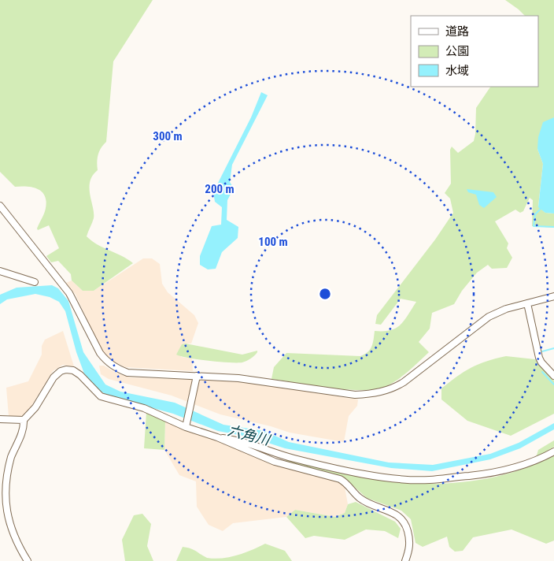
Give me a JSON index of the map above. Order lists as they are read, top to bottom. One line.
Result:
{"water":["六角川"],"legend":["道路","公園","水域"],"rings":["300 m","200 m","100 m"]}
